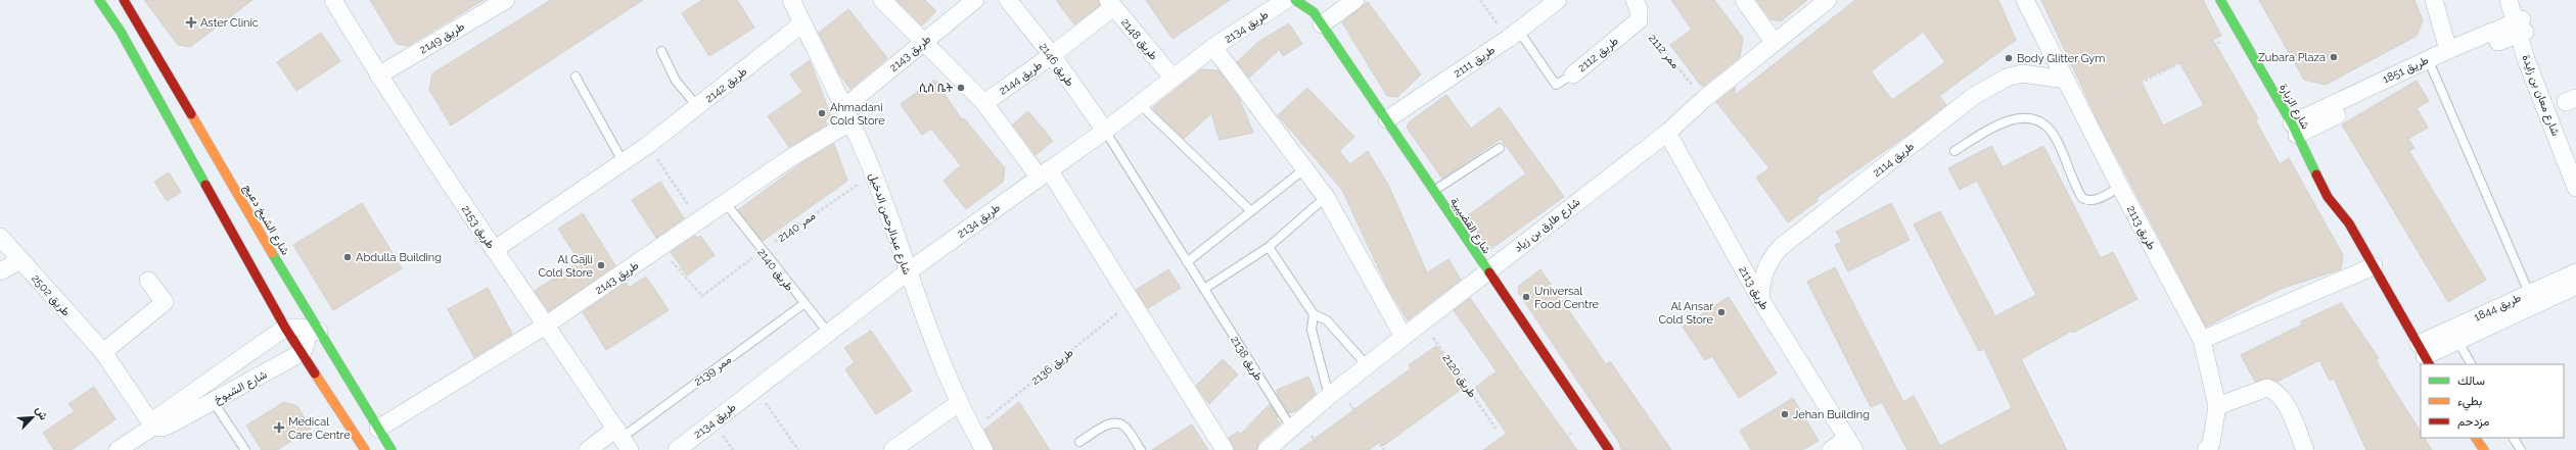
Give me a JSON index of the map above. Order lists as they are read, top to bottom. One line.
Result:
{"streets":{"main road":["شارع الزبارة","شارع الشيخ دعيج","شارع القضيبية"],"street":["طريق 2134","طريق 2149","طريق 2148","طريق 2143","طريق 2112","طريق 2111","طريق 2146","طريق 1851","طريق 2144","طريق 2142","شارع معان بن زايدة","طريق 2114","شارع عبدالرحمن الدخيل","شارع طارق بن زياد","طريق 2153","طريق 2113","طريق 2502","طريق 1844","شارع الشيوخ"],"lane":["طريق 2140","طريق 2138","ممر 2139"],"path":["ممر 2112","ممر 2140","طريق 2136","طريق 2120"]},"crossings":[["طريق 2134","طريق 2148"],["طريق 2134","طريق 2146"],["طريق 2134","شارع عبدالرحمن الدخيل"],["طريق 2134","طريق 2140"],["طريق 2134","طريق 2138"],["طريق 2149","طريق 2153"],["طريق 2148","طريق 2144"],["ممر 2112","طريق 2112"],["ممر 2112","شارع طارق بن زياد"],["طريق 2143","شارع الشيخ دعيج"],["طريق 2143","شارع عبدالرحمن الدخيل"],["طريق 2143","طريق 2153"],["طريق 2143","ممر 2140"],["طريق 2143","طريق 2140"],["طريق 2112","طريق 2111"],["طريق 2111","شارع القضيبية"],["طريق 2146","طريق 2144"],["طريق 2146","طريق 2138"],["طريق 1851","شارع معان بن زايدة"],["طريق 1851","شارع الزبارة"],["طريق 2142","شارع عبدالرحمن الدخيل"],["طريق 2142","طريق 2153"],["شارع الزبارة","طريق 1844"],["طريق 2114","طريق 2113"],["شارع عبدالرحمن الدخيل","ممر 2140"],["شارع عبدالرحمن الدخيل","طريق 2136"],["شارع طارق بن زياد","شارع القضيبية"],["شارع طارق بن زياد","طريق 2113"],["شارع طارق بن زياد","طريق 2138"],["شارع طارق بن زياد","طريق 2120"],["طريق 2153","ممر 2139"],["ممر 2140","طريق 2140"],["طريق 2140","ممر 2139"],["طريق 2502","شارع الشيوخ"]],"places":{"health":["Aster Clinic","Medical Care Centre"],"other":["Zubara Plaza","Body Glitter Gym","ሲስ ቤት","Ahmadani Cold Store","Abdulla Building","Al Gajli Cold Store","Universal Food Centre","Al Ansar Cold Store","Jehan Building"]},"legend":["سالك","بطيء","مزدحم"],"north":"top right"}
